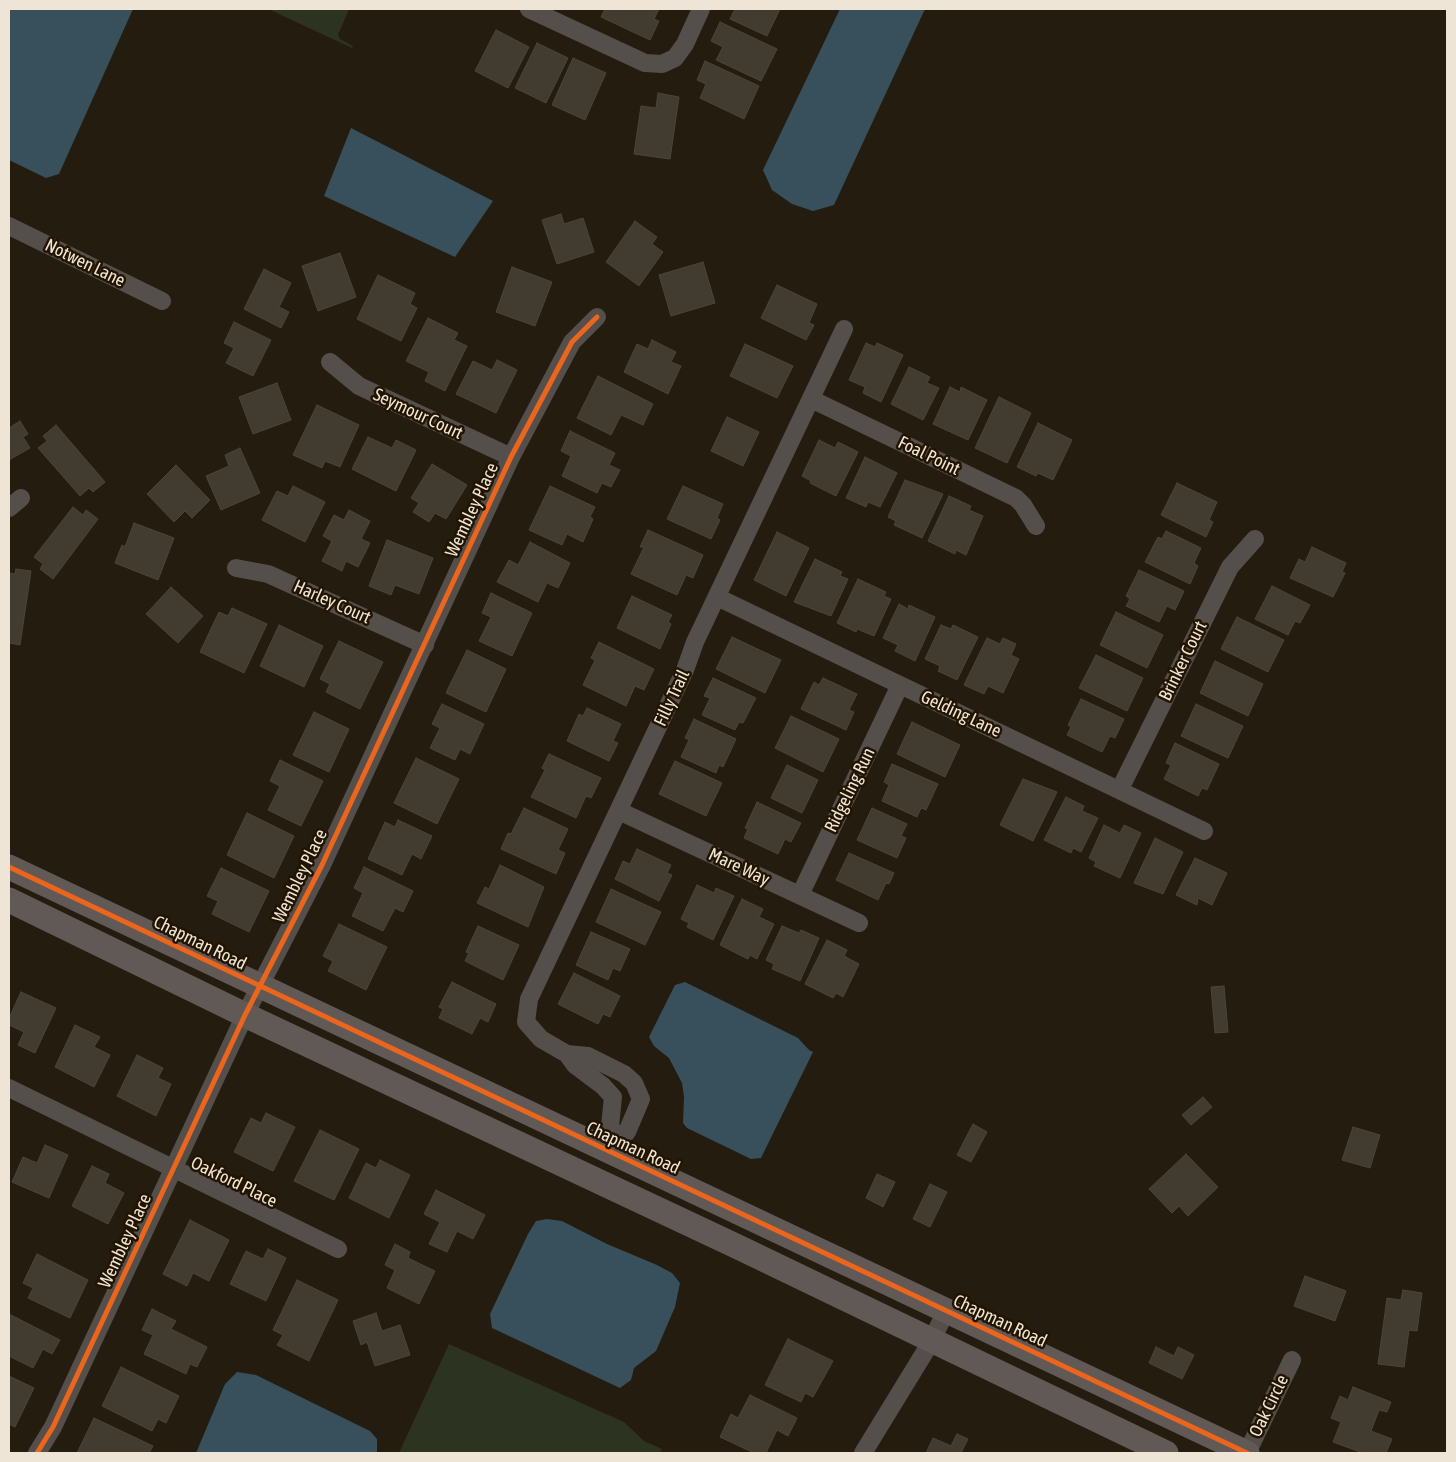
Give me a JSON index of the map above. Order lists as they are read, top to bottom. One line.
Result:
{"streets":{"street":["Notwen Lane","Seymour Court","Foal Point","Wembley Place","Harley Court","Brinker Court","Filly Trail","Gelding Lane","Ridgeling Run","Mare Way","Chapman Road","Oakford Place","Oak Circle"]},"crossings":[["Seymour Court","Wembley Place"],["Foal Point","Filly Trail"],["Wembley Place","Harley Court"],["Wembley Place","Chapman Road"],["Wembley Place","Oakford Place"],["Brinker Court","Gelding Lane"],["Filly Trail","Gelding Lane"],["Filly Trail","Mare Way"],["Gelding Lane","Ridgeling Run"],["Ridgeling Run","Mare Way"],["Chapman Road","Oak Circle"]]}
